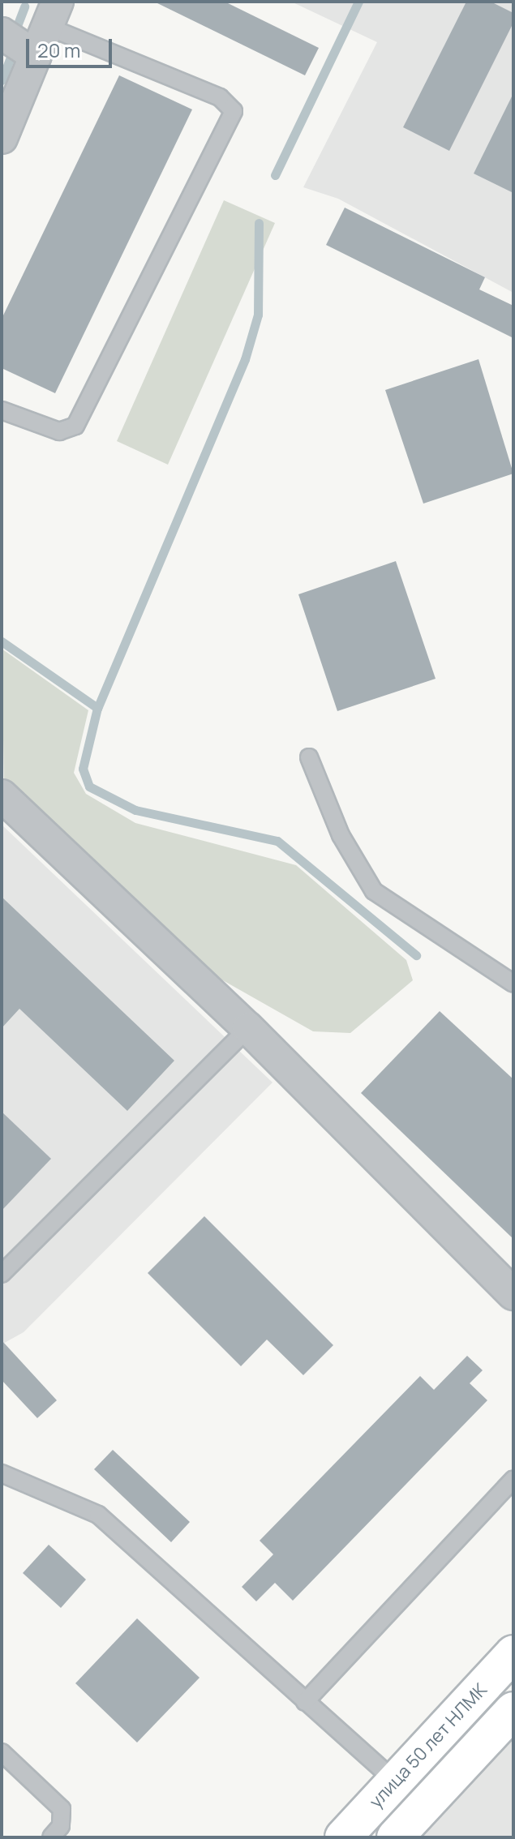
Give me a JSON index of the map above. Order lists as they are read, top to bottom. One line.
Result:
{"streets":{"main road":["улица 50 лет НЛМК"]},"scale_bar":"20 m"}
